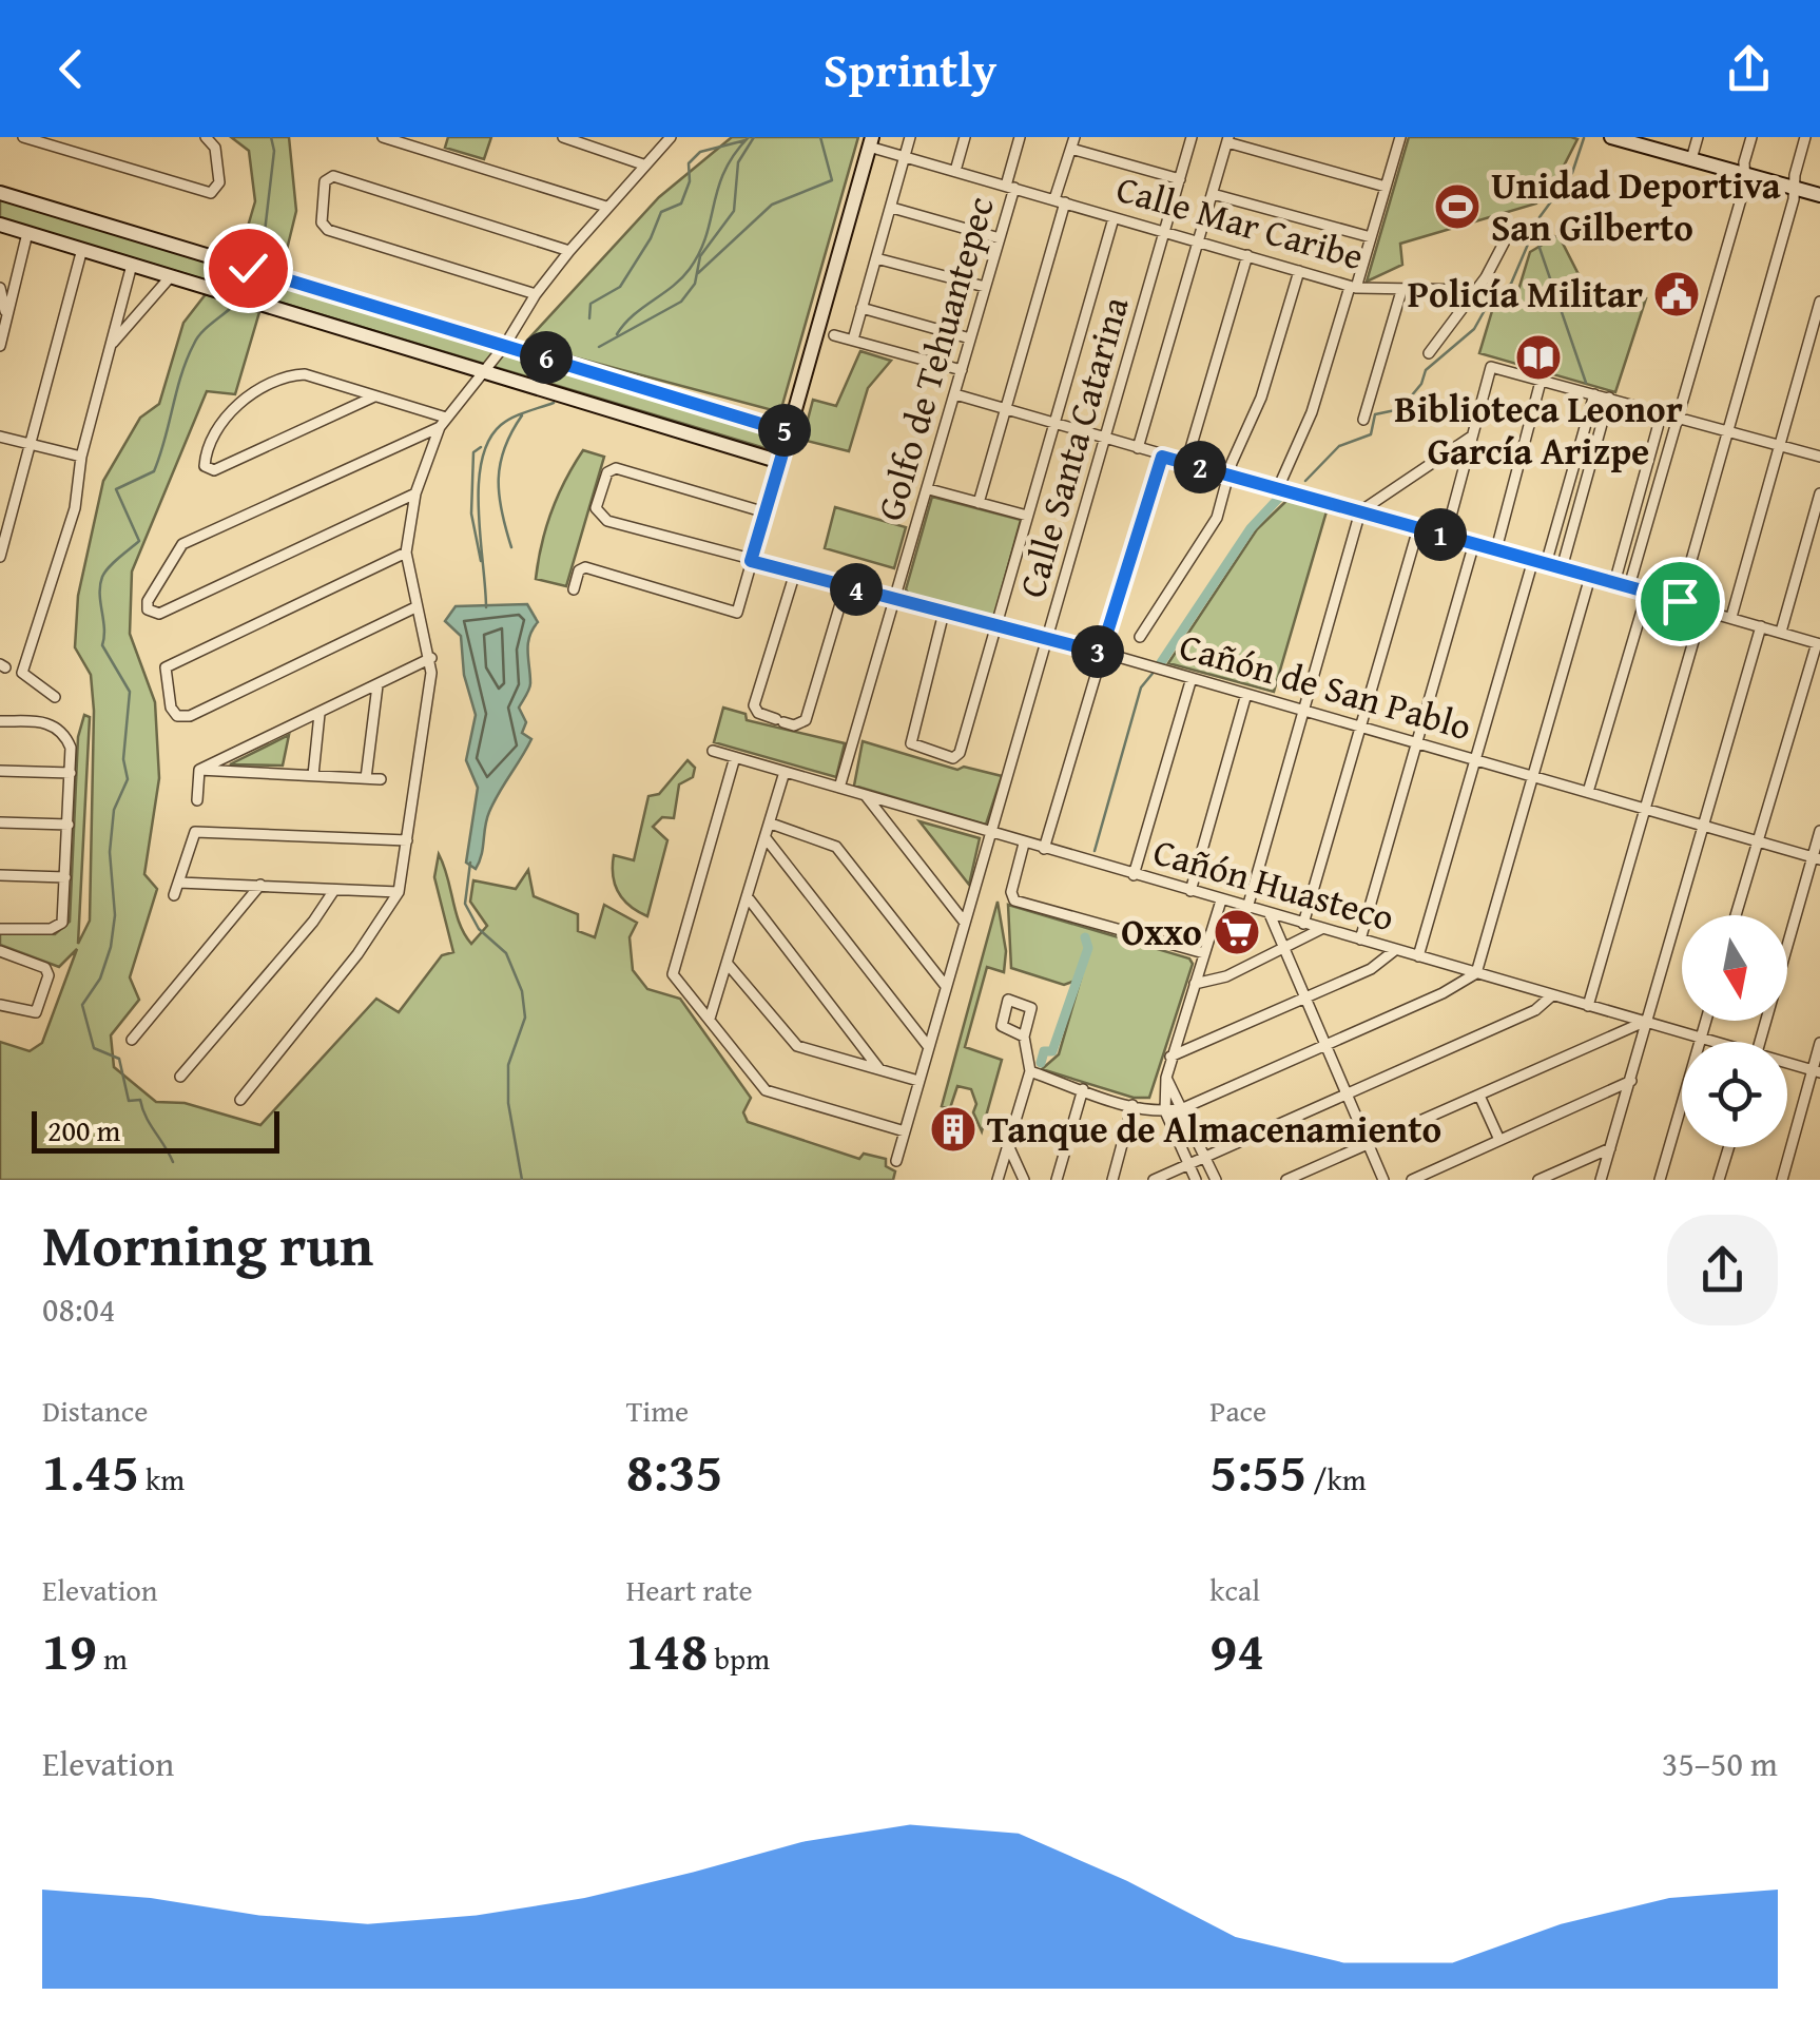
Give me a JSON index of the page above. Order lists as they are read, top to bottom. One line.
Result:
{"streets":{"street":["Calle Mar Caribe","Golfo de Tehuantepec","Calle Santa Catarina","Cañón de San Pablo","Cañón Huasteco"]},"crossings":[["Calle Mar Caribe","Golfo de Tehuantepec"],["Calle Mar Caribe","Calle Santa Catarina"],["Golfo de Tehuantepec","Cañón de San Pablo"],["Golfo de Tehuantepec","Cañón Huasteco"],["Calle Santa Catarina","Cañón de San Pablo"],["Calle Santa Catarina","Cañón Huasteco"]],"places":{"sports":["Unidad Deportiva San Gilberto"],"public building":["Policía Militar"],"library":["Biblioteca Leonor García Arizpe"],"supermarket":["Oxxo"],"building":["Tanque de Almacenamiento"]},"scale_bar":"200 m","north":"bottom","page":{"header":"Sprintly","pins":["6","5","2","1","4","3"],"scale":"200 m","heading":["Morning run","08:04"],"stats":[["Distance","1.45 km"],["Time","8:35"],["Pace","5:55 /km"],["Elevation","19 m"],["Heart rate","148 bpm"],["kcal","94"]],"chart":["Elevation","35–50 m"]}}
